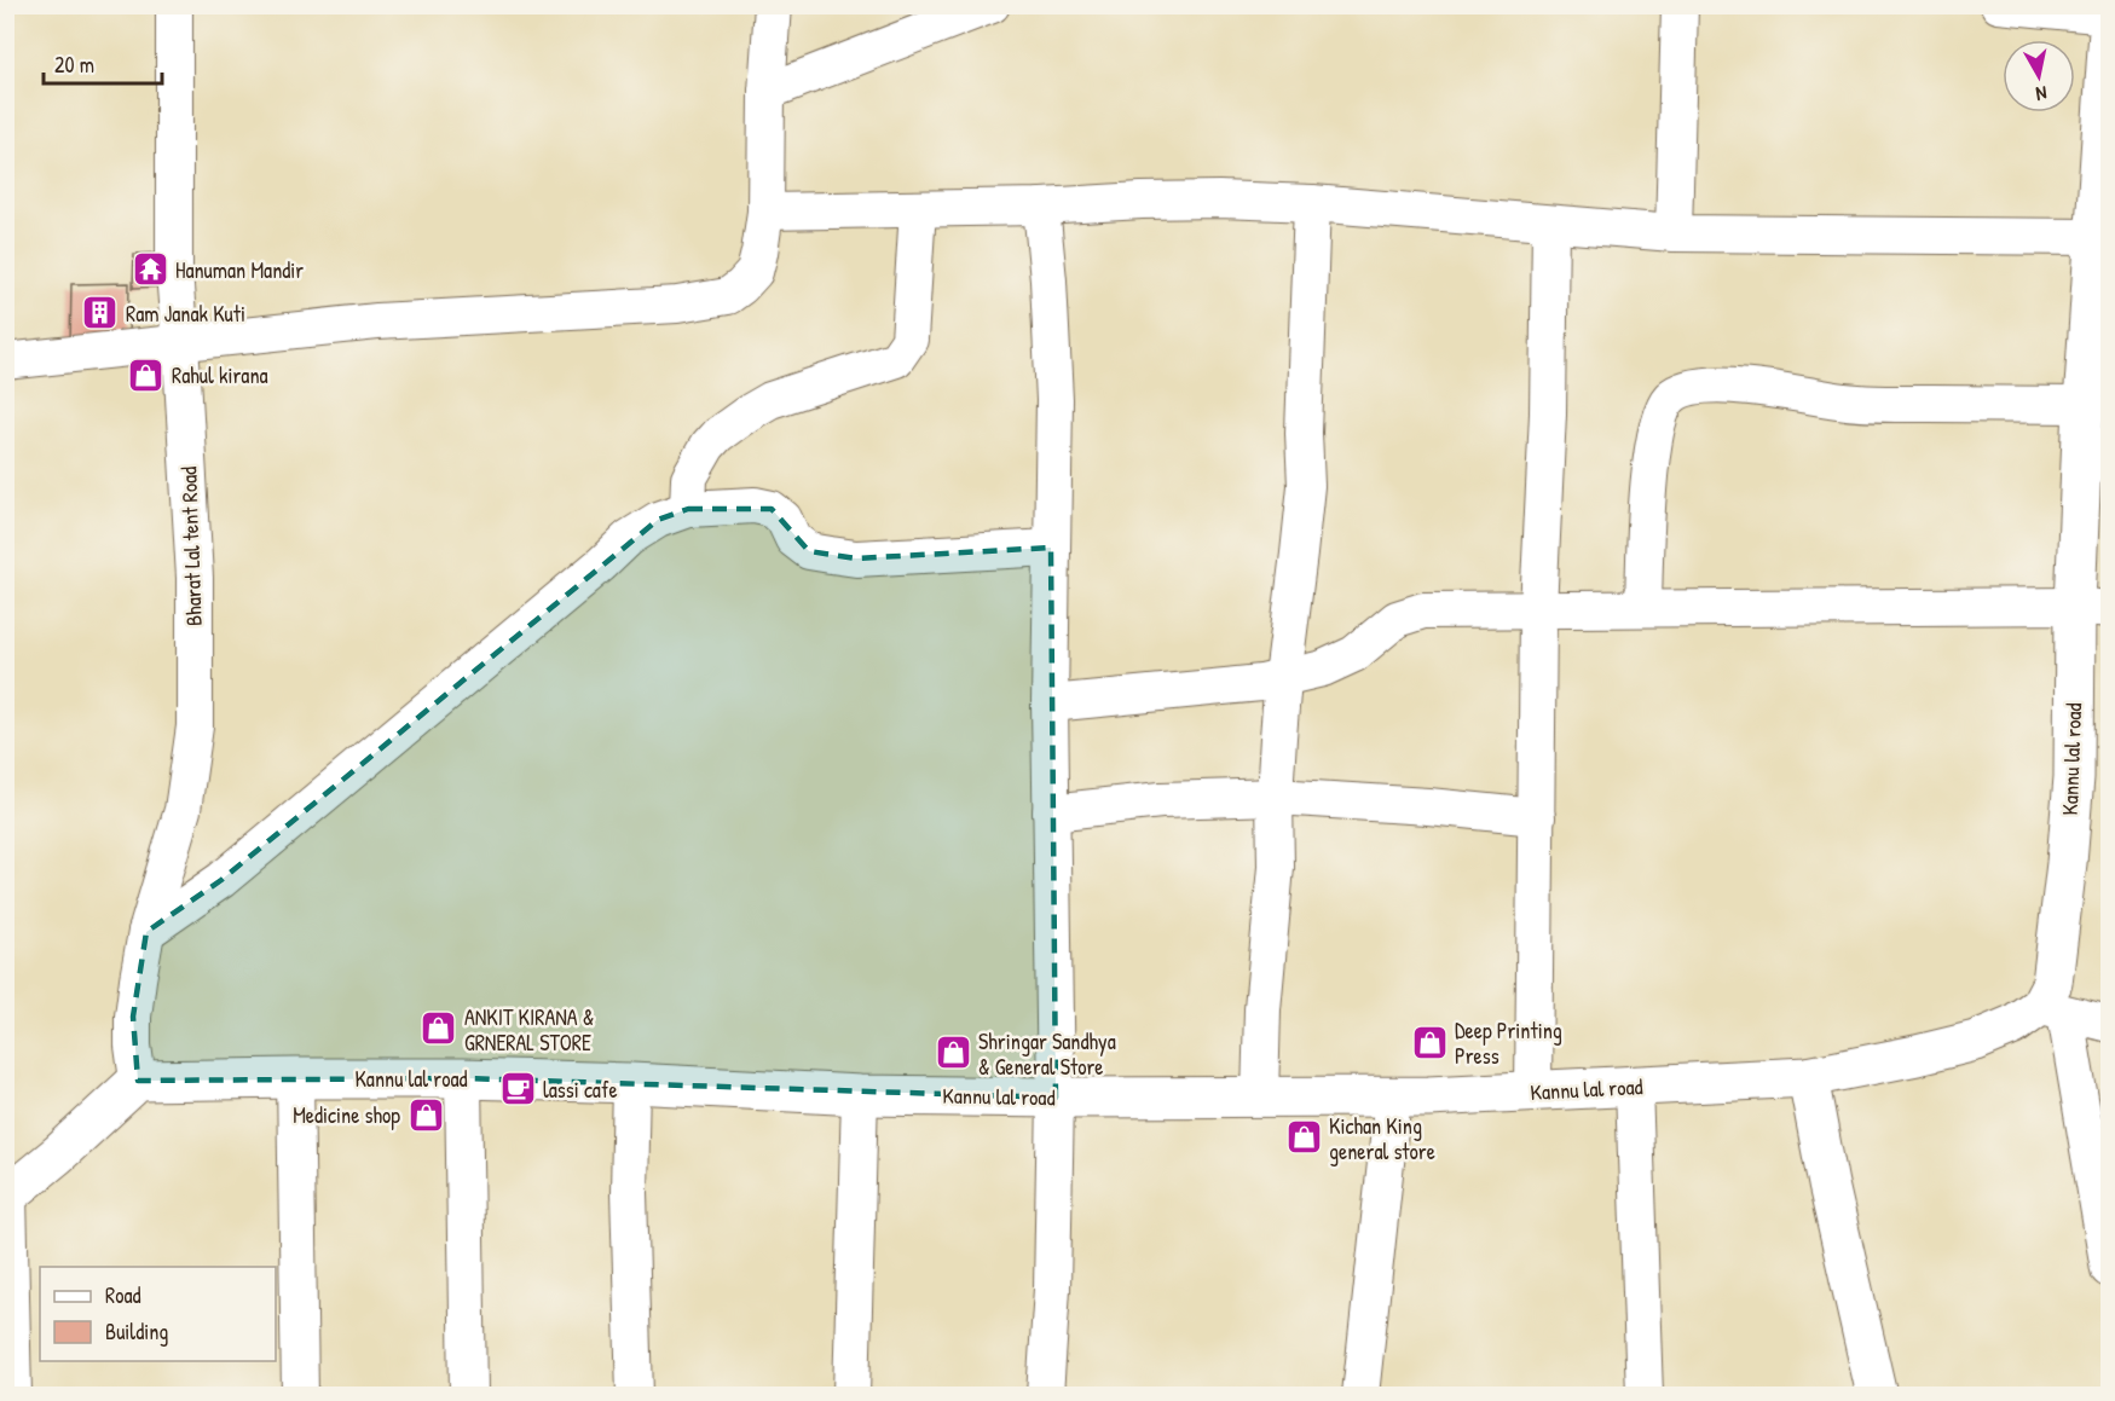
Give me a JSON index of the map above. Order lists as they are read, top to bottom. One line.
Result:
{"streets":{"street":["Bharat Lal tent Road","Kannu lal road"]},"crossings":[["Bharat Lal tent Road","Kannu lal road"]],"places":{"temple":["Hanuman Mandir"],"building":["Ram Janak Kuti"],"shop":["Rahul kirana","ANKIT KIRANA & GRNERAL STORE","Deep Printing Press","Shringar Sandhya & General Store","Medicine shop","Kichan King general store"],"cafe":["lassi cafe"]},"legend":["Road","Building"],"scale_bar":"20 m","north":"bottom"}
